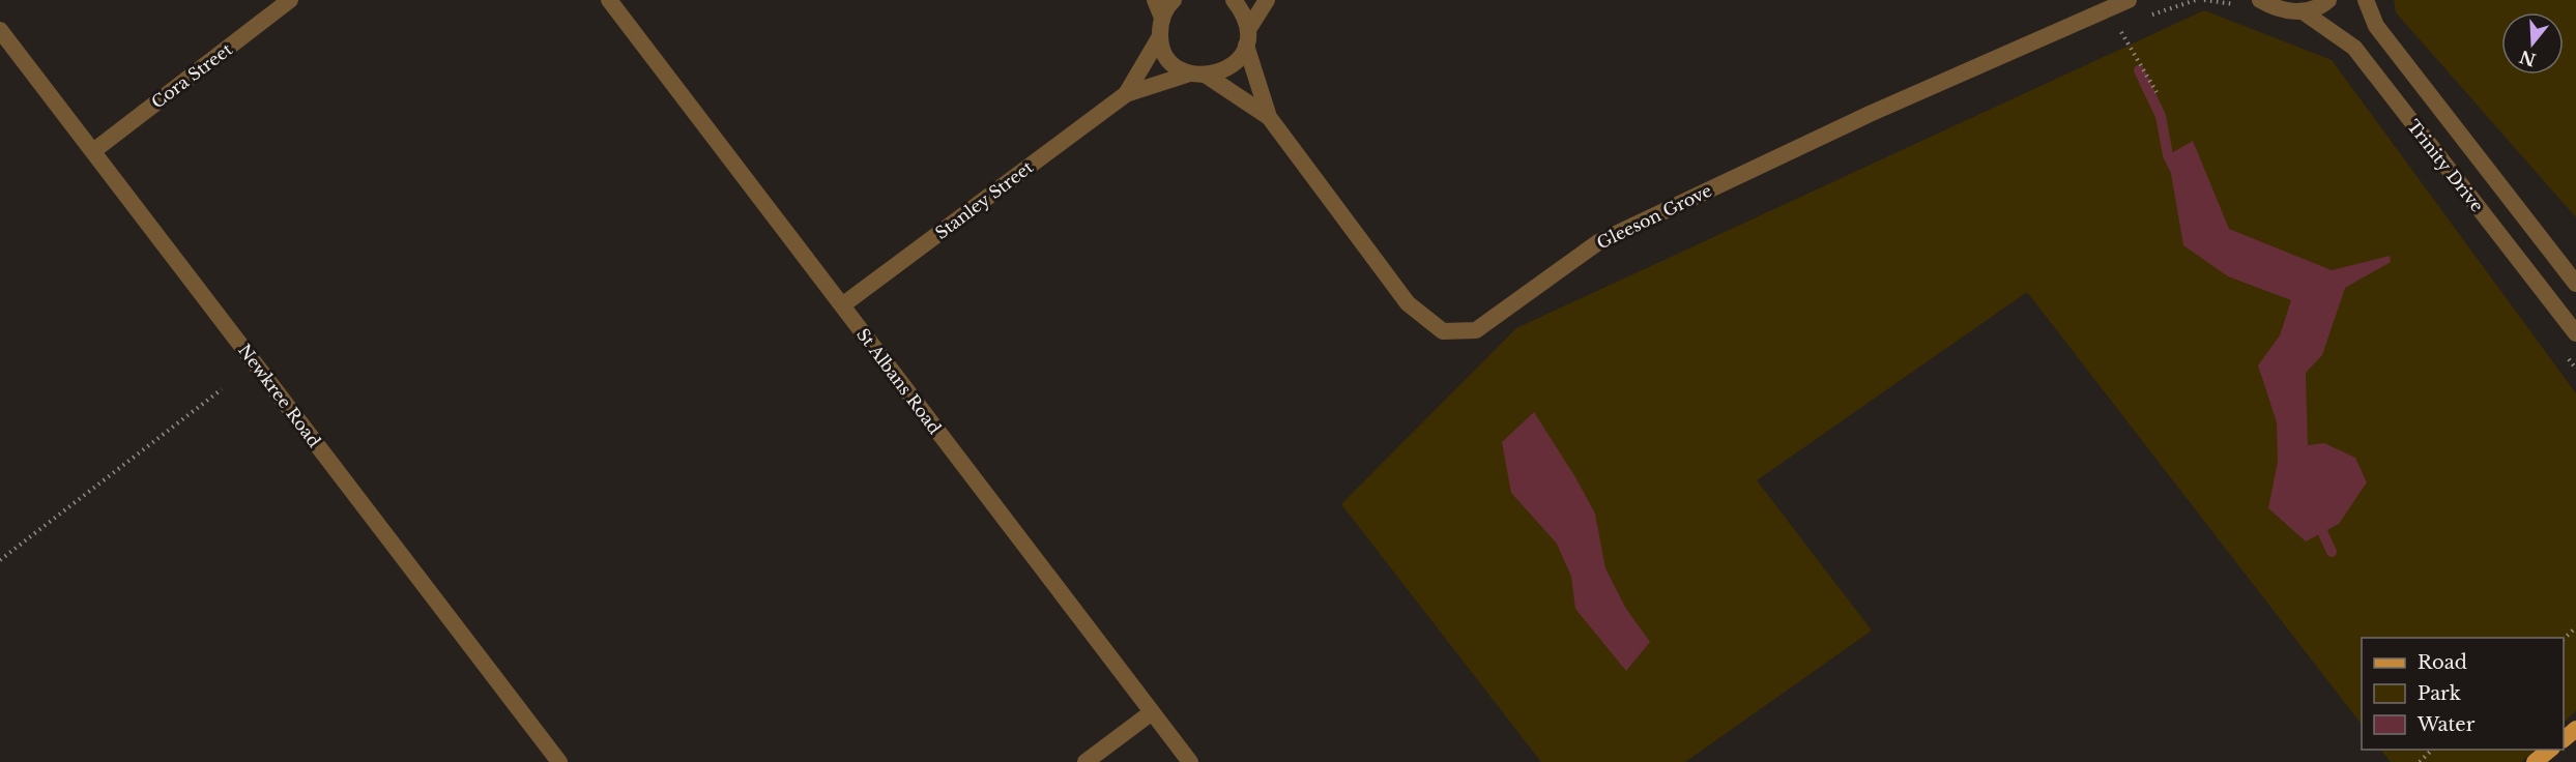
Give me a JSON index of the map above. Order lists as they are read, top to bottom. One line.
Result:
{"streets":{"street":["Cora Street","Trinity Drive","Stanley Street","Gleeson Grove","St Albans Road","Newkree Road"]},"crossings":[["Cora Street","Newkree Road"],["Stanley Street","Gleeson Grove"],["Stanley Street","St Albans Road"]],"legend":["Road","Park","Water"],"north":"bottom"}
